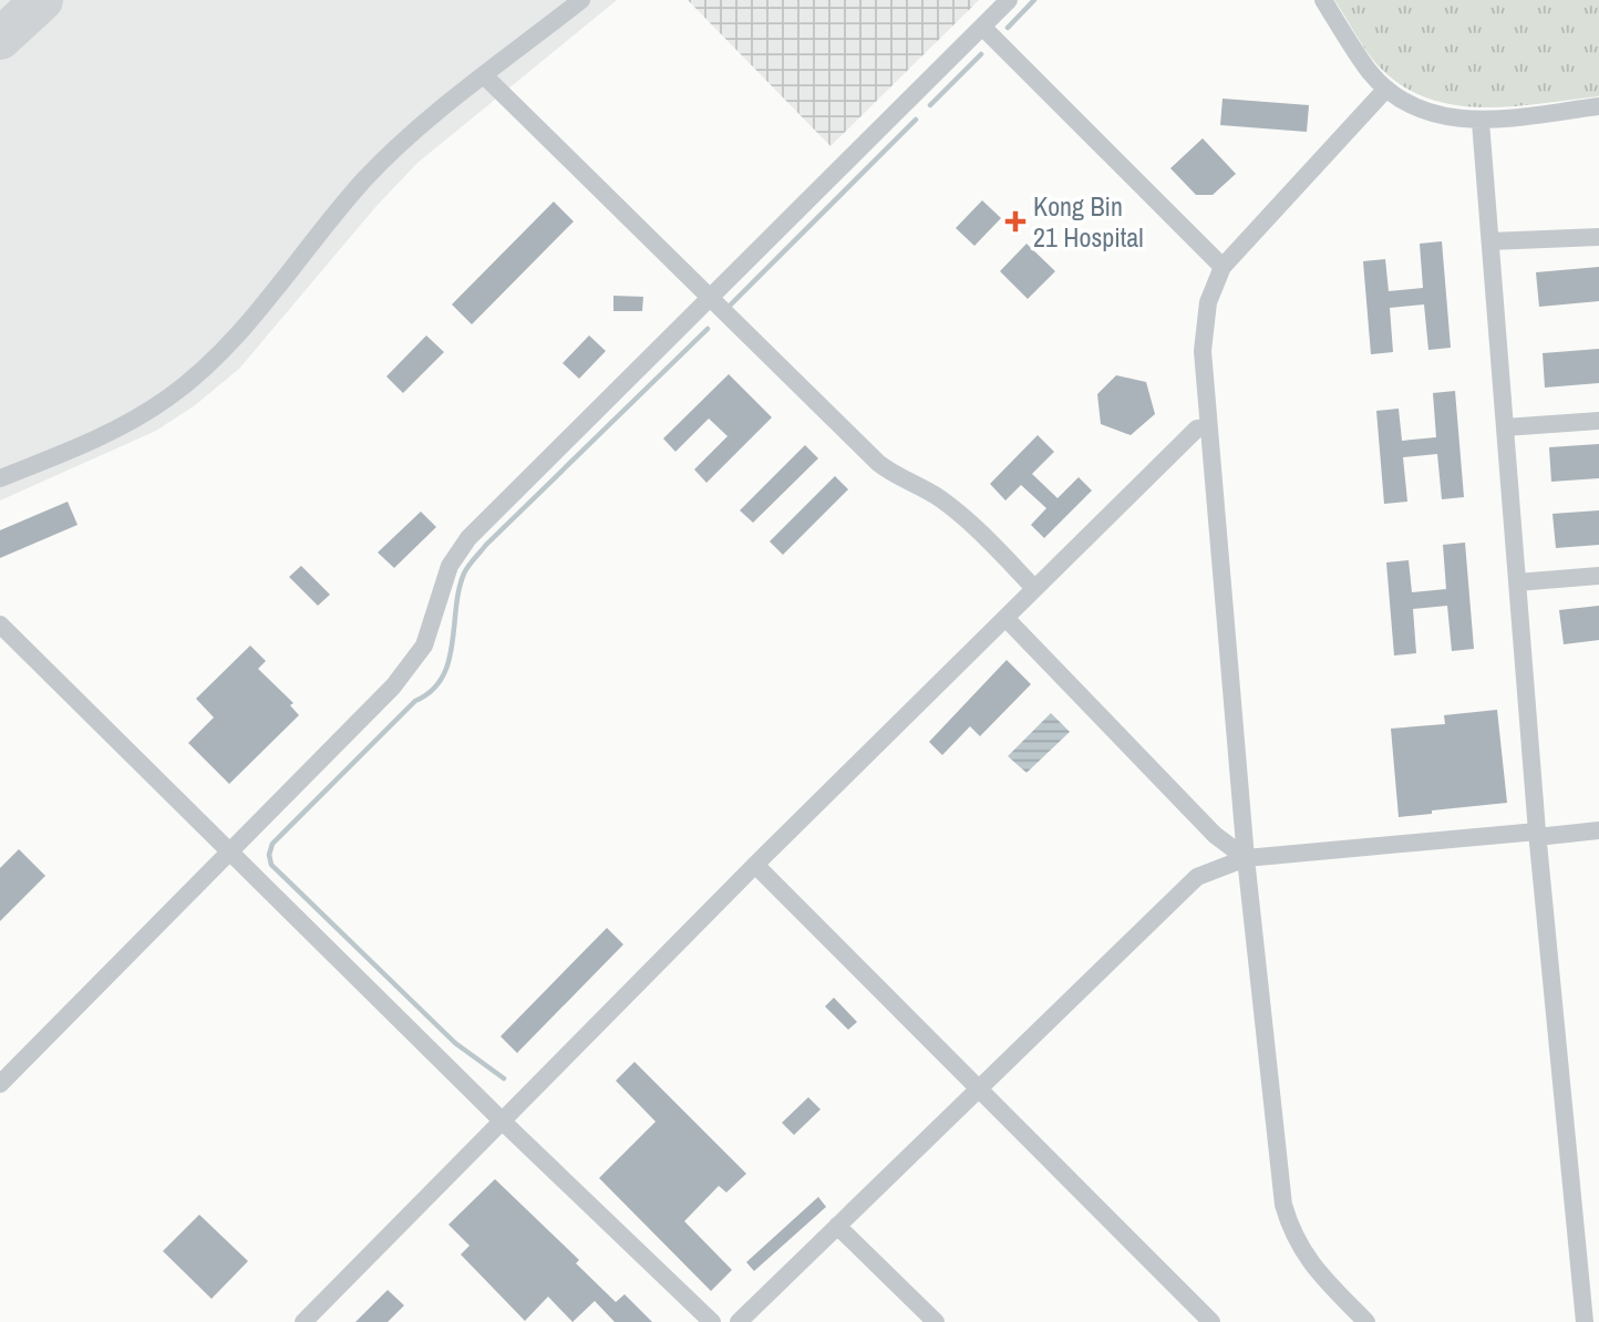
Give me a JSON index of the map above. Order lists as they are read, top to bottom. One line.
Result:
{"places":{"health":["Kong Bin 21 Hospital"]}}
